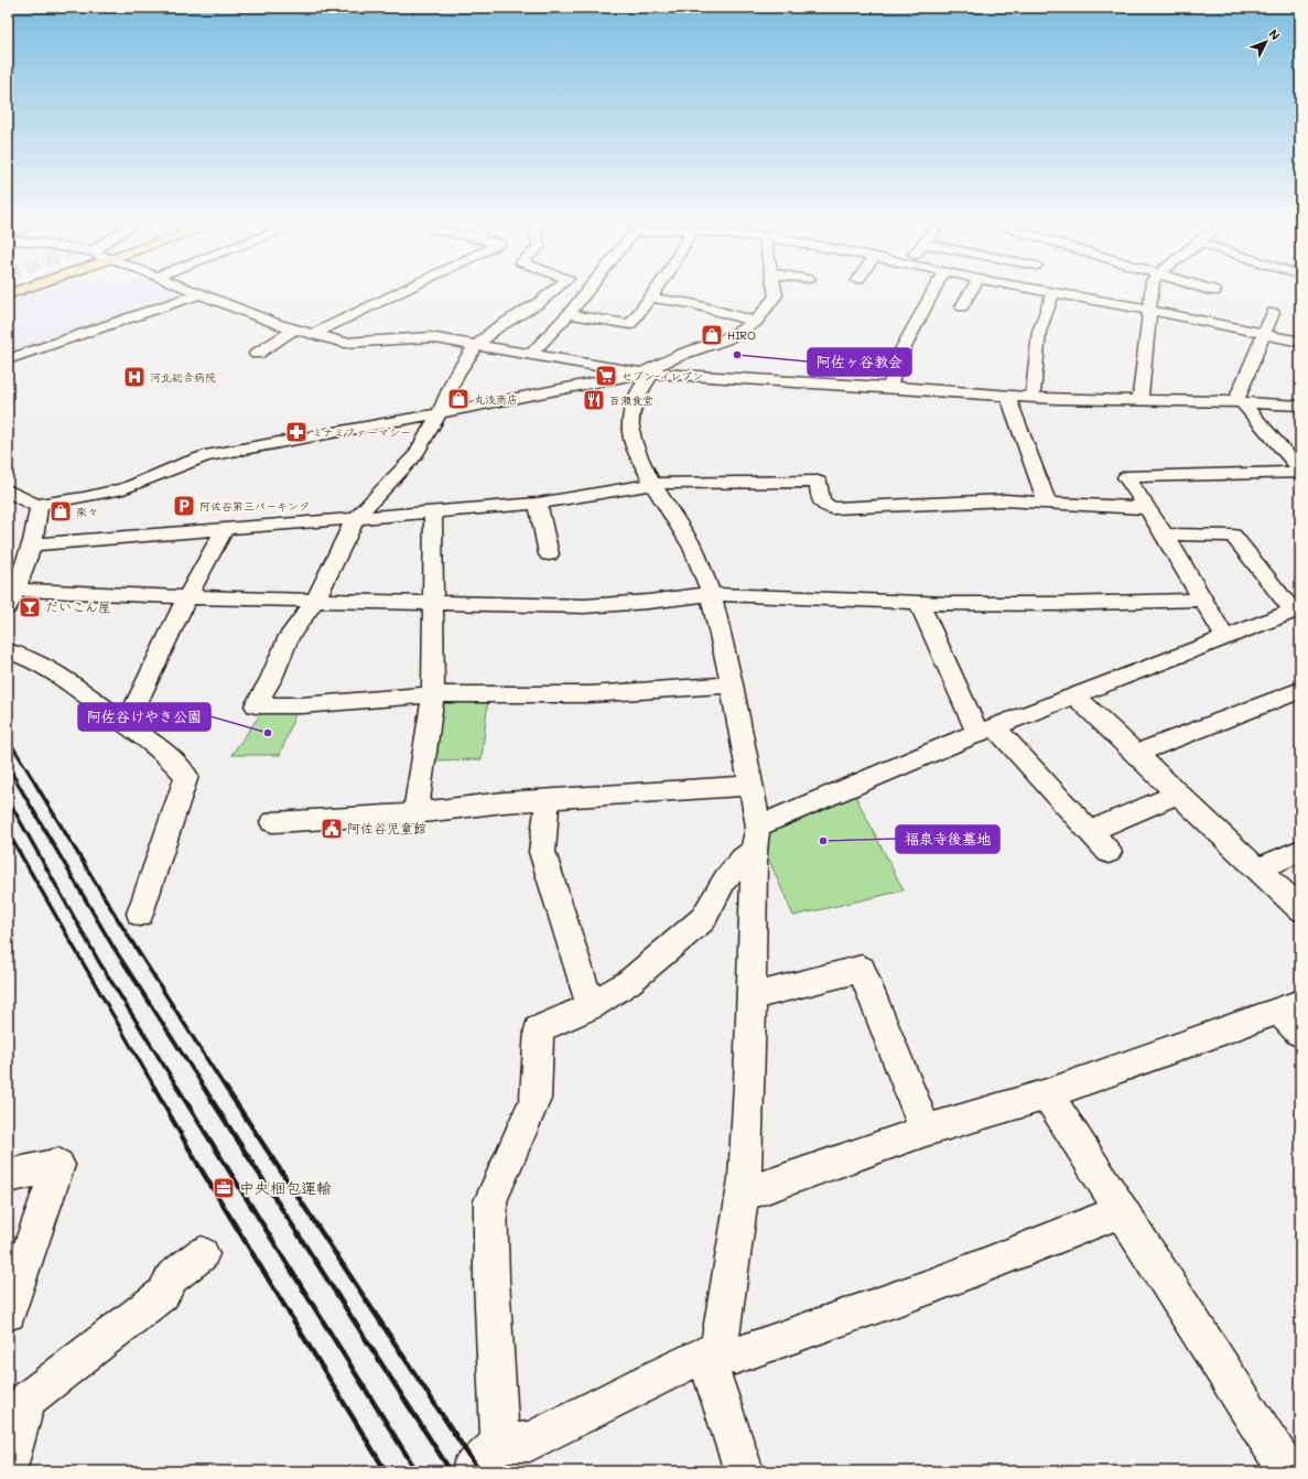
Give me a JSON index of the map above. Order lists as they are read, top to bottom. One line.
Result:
{"places":{"shop":["HIRO","丸浅商店","楽々"],"other":["阿佐ヶ谷教会","阿佐谷けやき公園","福泉寺後墓地"],"supermarket":["セブン-イレブン"],"hospital":["河北総合病院"],"restaurant":["百瀬食堂"],"pharmacy":["ミナミファーマシー"],"parking":["阿佐谷第三パーキング"],"bar":["だいこん屋"],"public building":["阿佐谷児童館"],"office":["中央梱包運輸"]},"north":"top right"}
